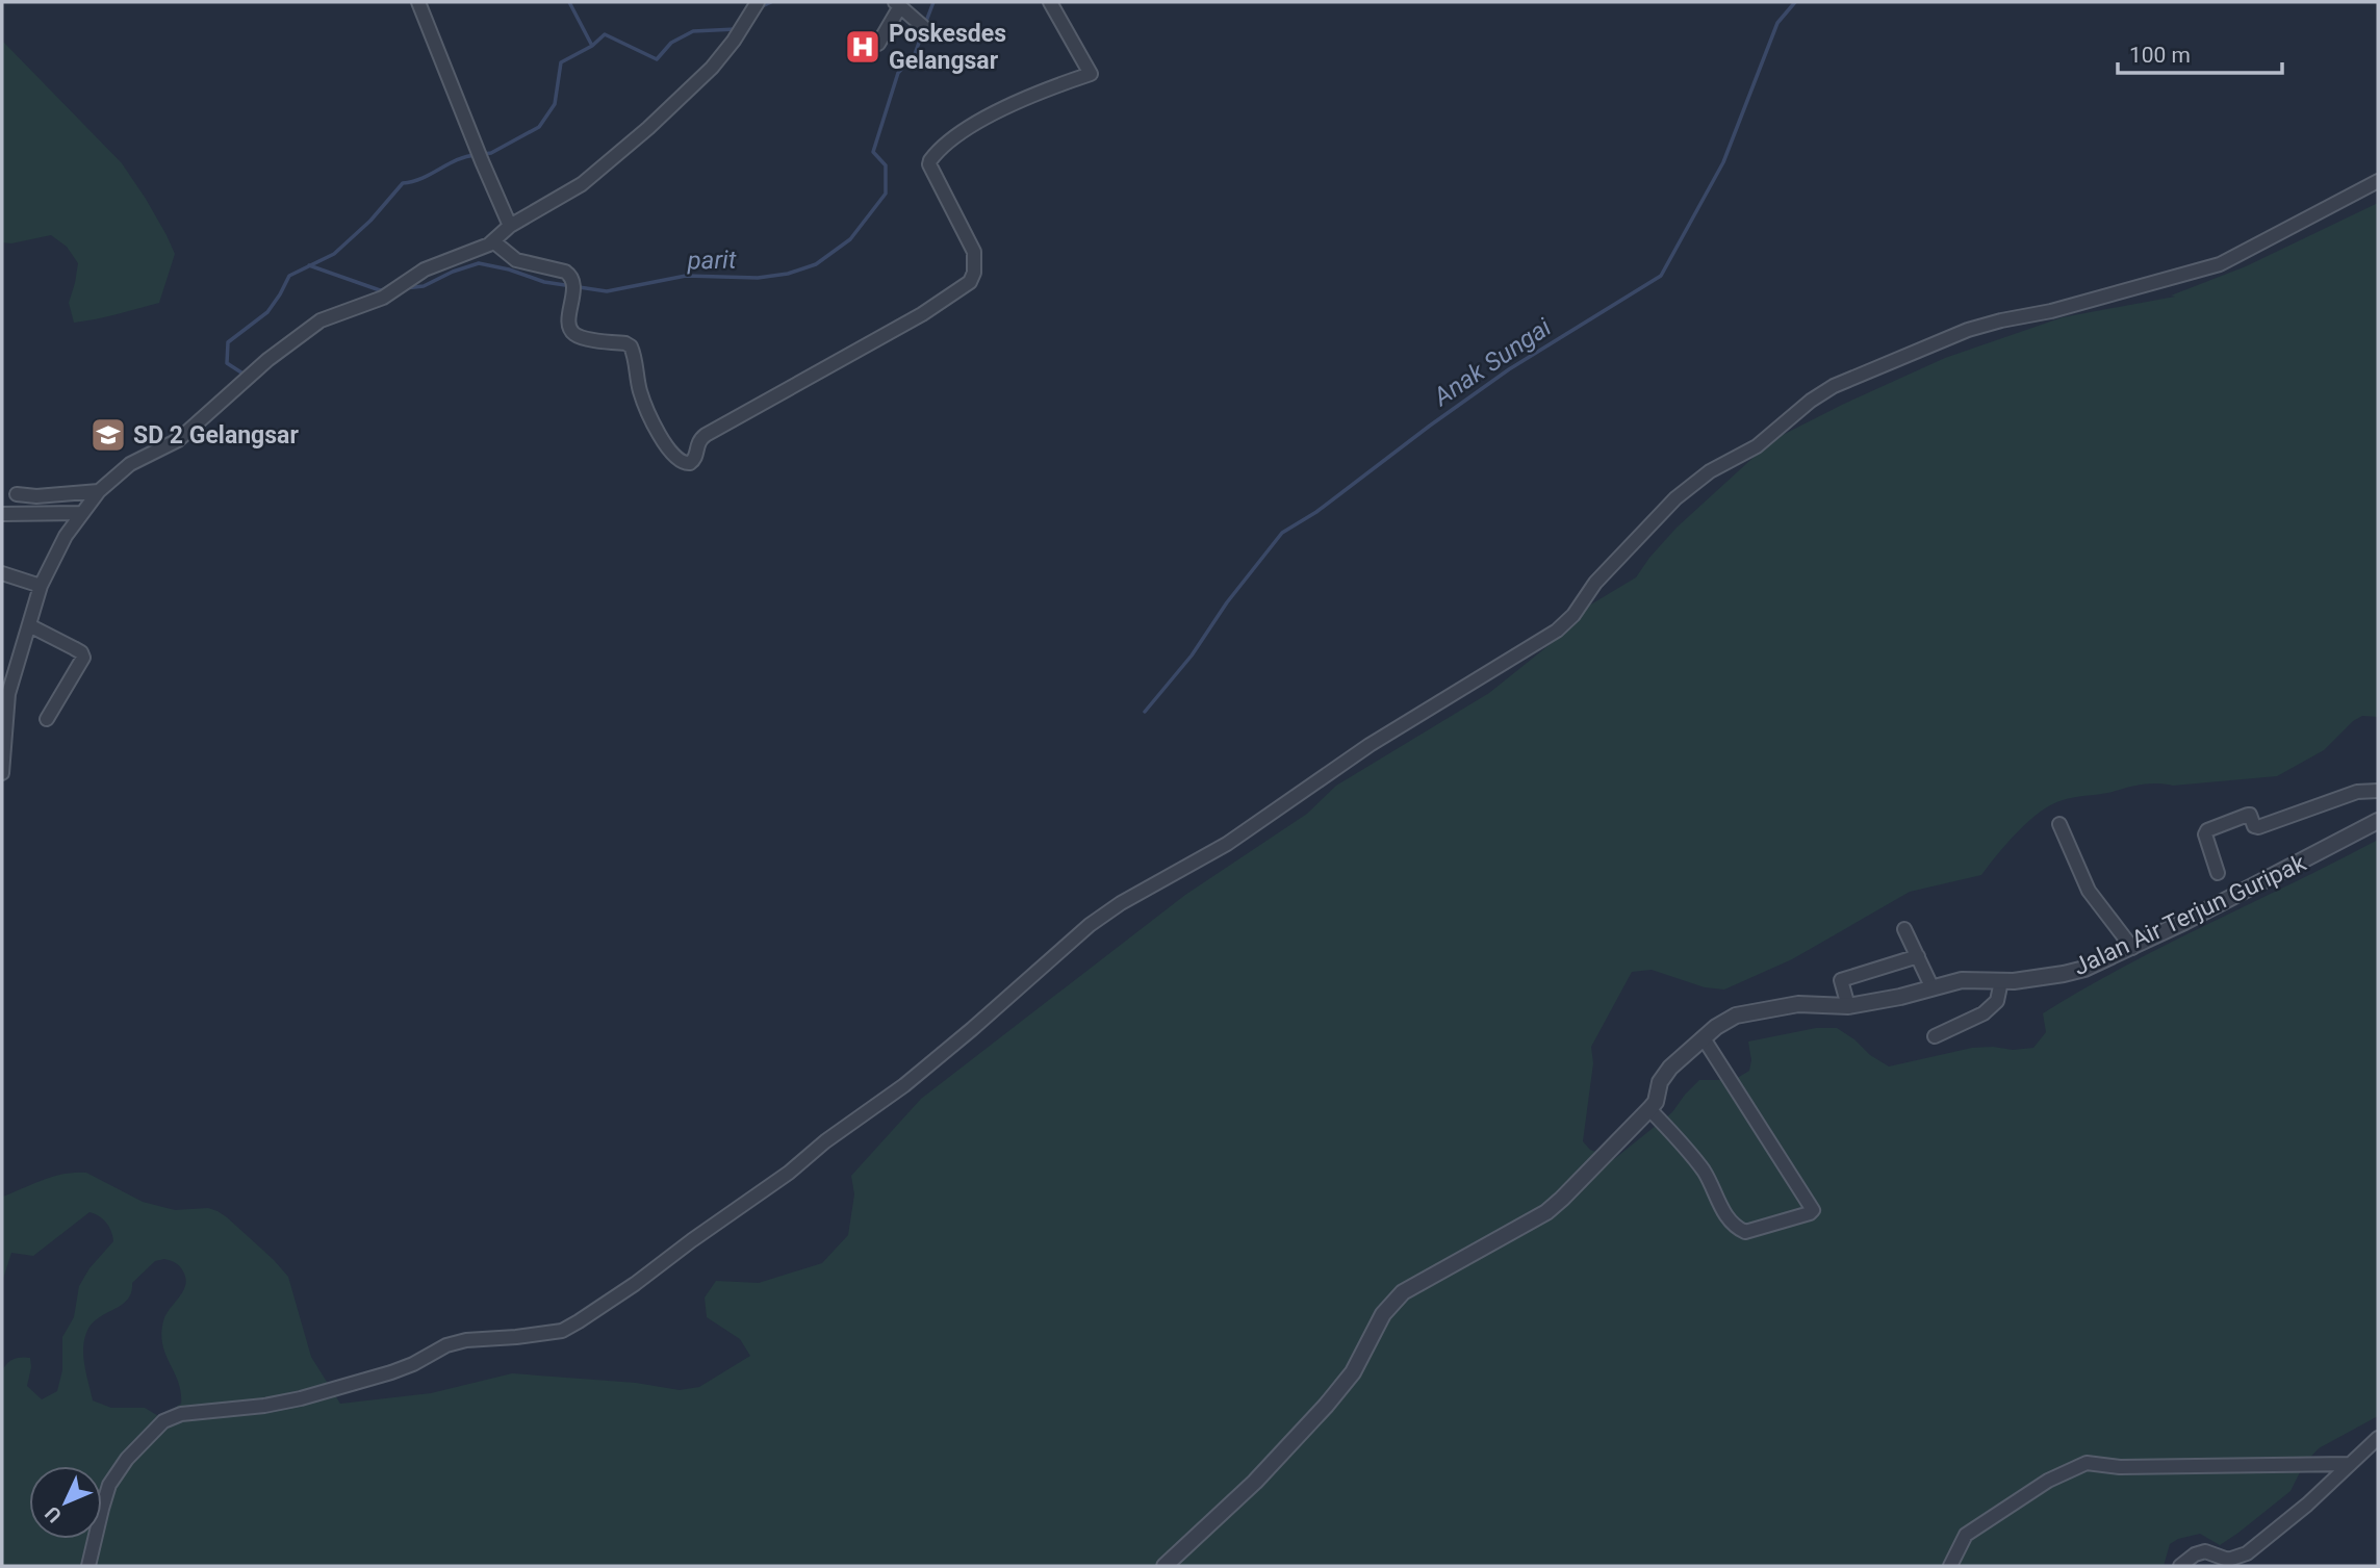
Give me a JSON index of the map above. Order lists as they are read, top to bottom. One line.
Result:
{"streets":{"street":["Jalan Air Terjun Guripak"]},"water":["parit","Anak Sungai"],"places":{"hospital":["Poskesdes Gelangsar"],"school or university":["SD 2 Gelangsar"]},"scale_bar":"100 m","north":"bottom left"}
